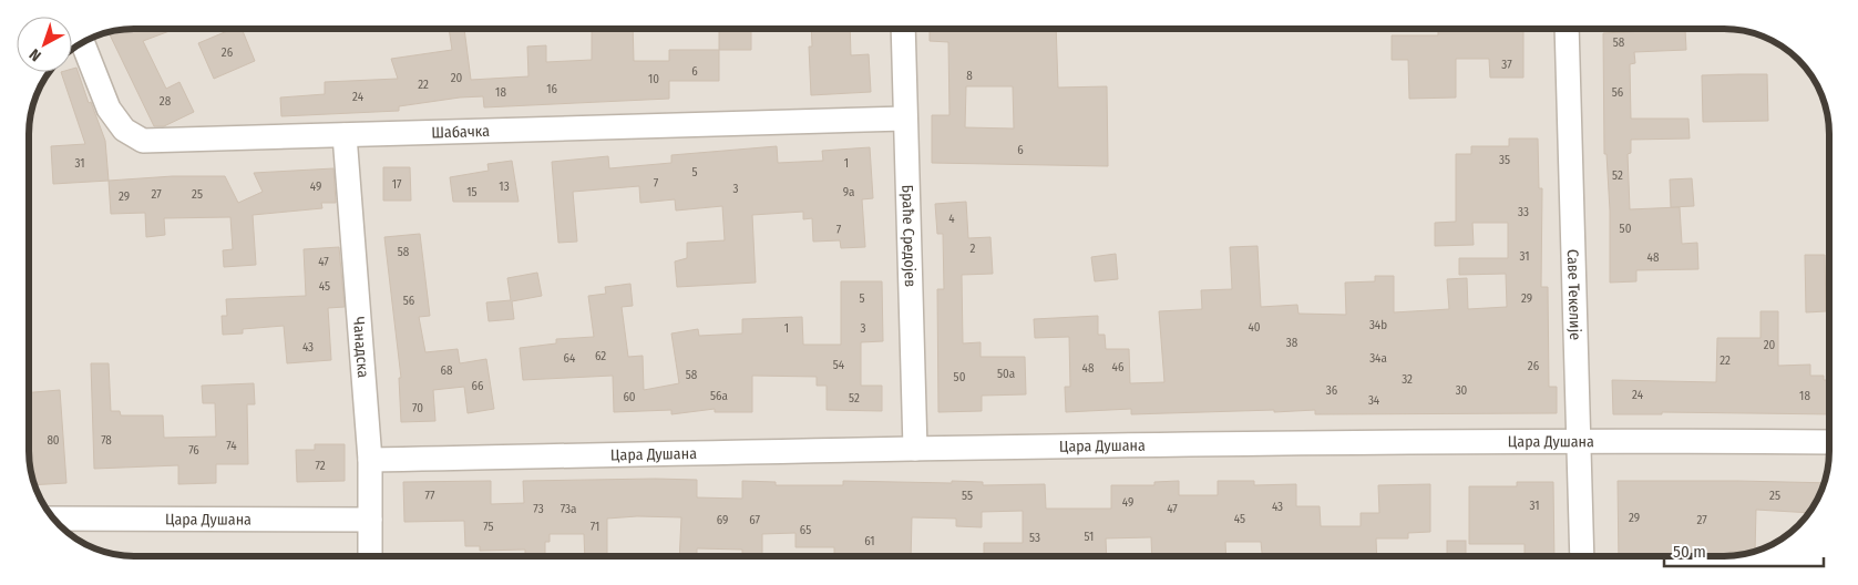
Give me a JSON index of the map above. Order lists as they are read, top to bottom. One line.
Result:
{"streets":{"street":["Шабачка","Браће Средојев","Саве Текелије","Чанадска","Цара Душана"]},"crossings":[["Шабачка","Браће Средојев"],["Шабачка","Чанадска"],["Браће Средојев","Цара Душана"],["Саве Текелије","Цара Душана"],["Чанадска","Цара Душана"]],"house_numbers":["58","26","37","6","8","20","10","22","16","18","56","24","28","6","35","31","1","5","52","7","17","49","13","3","15","9a","27","25","29","33","4","50","7","2","58","31","48","47","45","5","29","56","34b","40","1","3","38","20","43","62","64","34a","22","54","26","46","48","68","50a","58","50","32","66","36","30","24","56a","18","60","52","34","70","80","78","74","76","72","77","55","25","49","31","43","73","73a","47","29","45","69","67","27","75","71","65","51","53","61"],"scale_bar":"50 m","north":"bottom left"}
